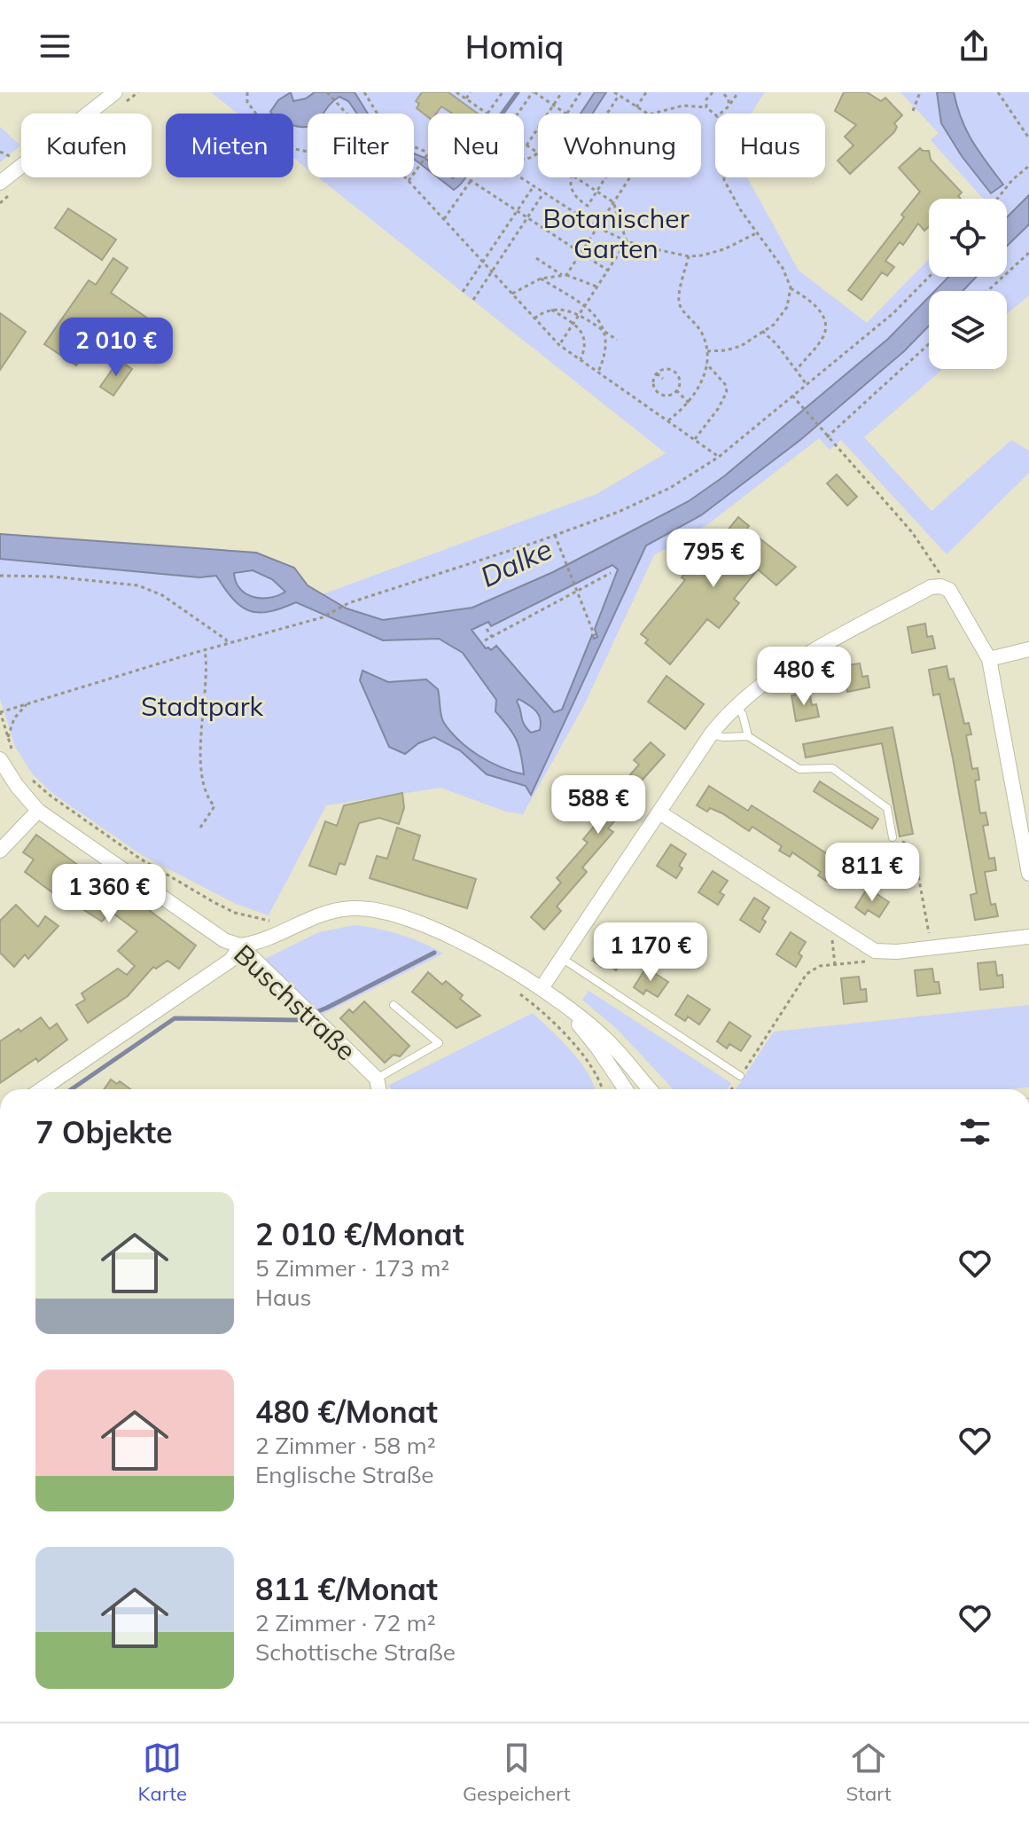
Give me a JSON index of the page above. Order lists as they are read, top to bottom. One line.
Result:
{"streets":{"street":["Buschstraße"]},"water":["Dalke"],"parks":["Botanischer Garten","Stadtpark"],"page":{"header":"Homiq","chip":["Kaufen","Mieten","Filter","Neu","Wohnung","Haus"],"price":["2 010 €","795 €","480 €","588 €","811 €","1 360 €","1 170 €"],"heading":"7 Objekte","list":[{"name":"2 010 €/Monat","note":"5 Zimmer · 173 m² · Haus"},{"name":"480 €/Monat","note":"2 Zimmer · 58 m² · Englische Straße"},{"name":"811 €/Monat","note":"2 Zimmer · 72 m² · Schottische Straße"}],"tabs":["Karte","Gespeichert","Start"]}}
